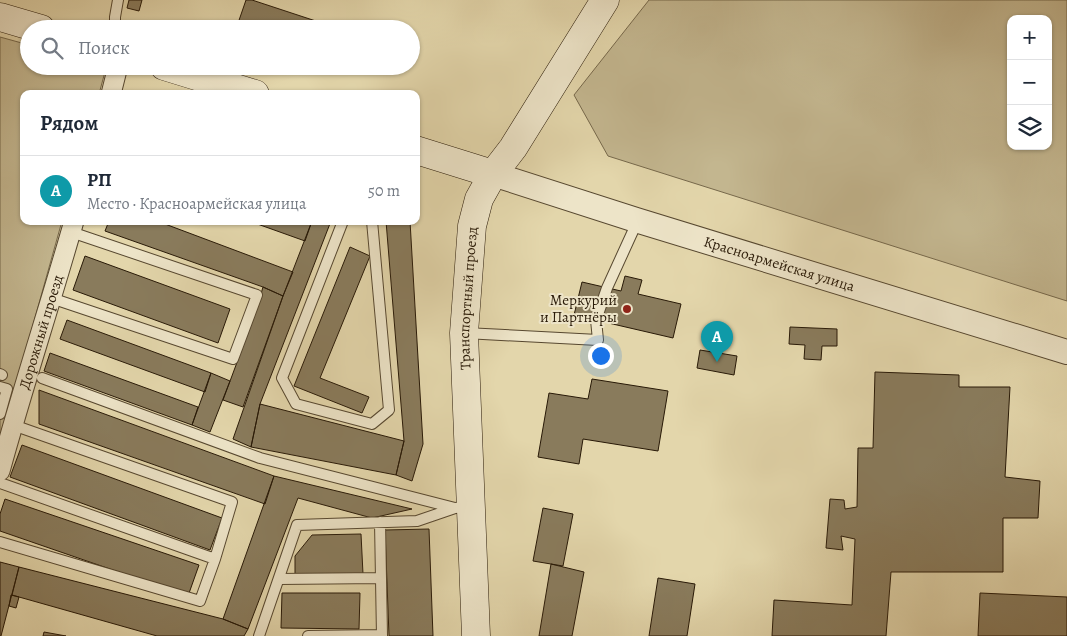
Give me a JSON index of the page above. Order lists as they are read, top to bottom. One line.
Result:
{"streets":{"main road":["Транспортный проезд"],"street":["Красноармейская улица","Дорожный проезд"]},"crossings":[["Красноармейская улица","Транспортный проезд"]],"places":["Меркурий и Партнёры"],"page":{"map_buttons":["+","−"],"search":"Поиск","heading":"Рядом","list":[{"mark":"A","name":"РП","note":"Место · Красноармейская улица","value":"50 m"}],"pins":"A"}}
